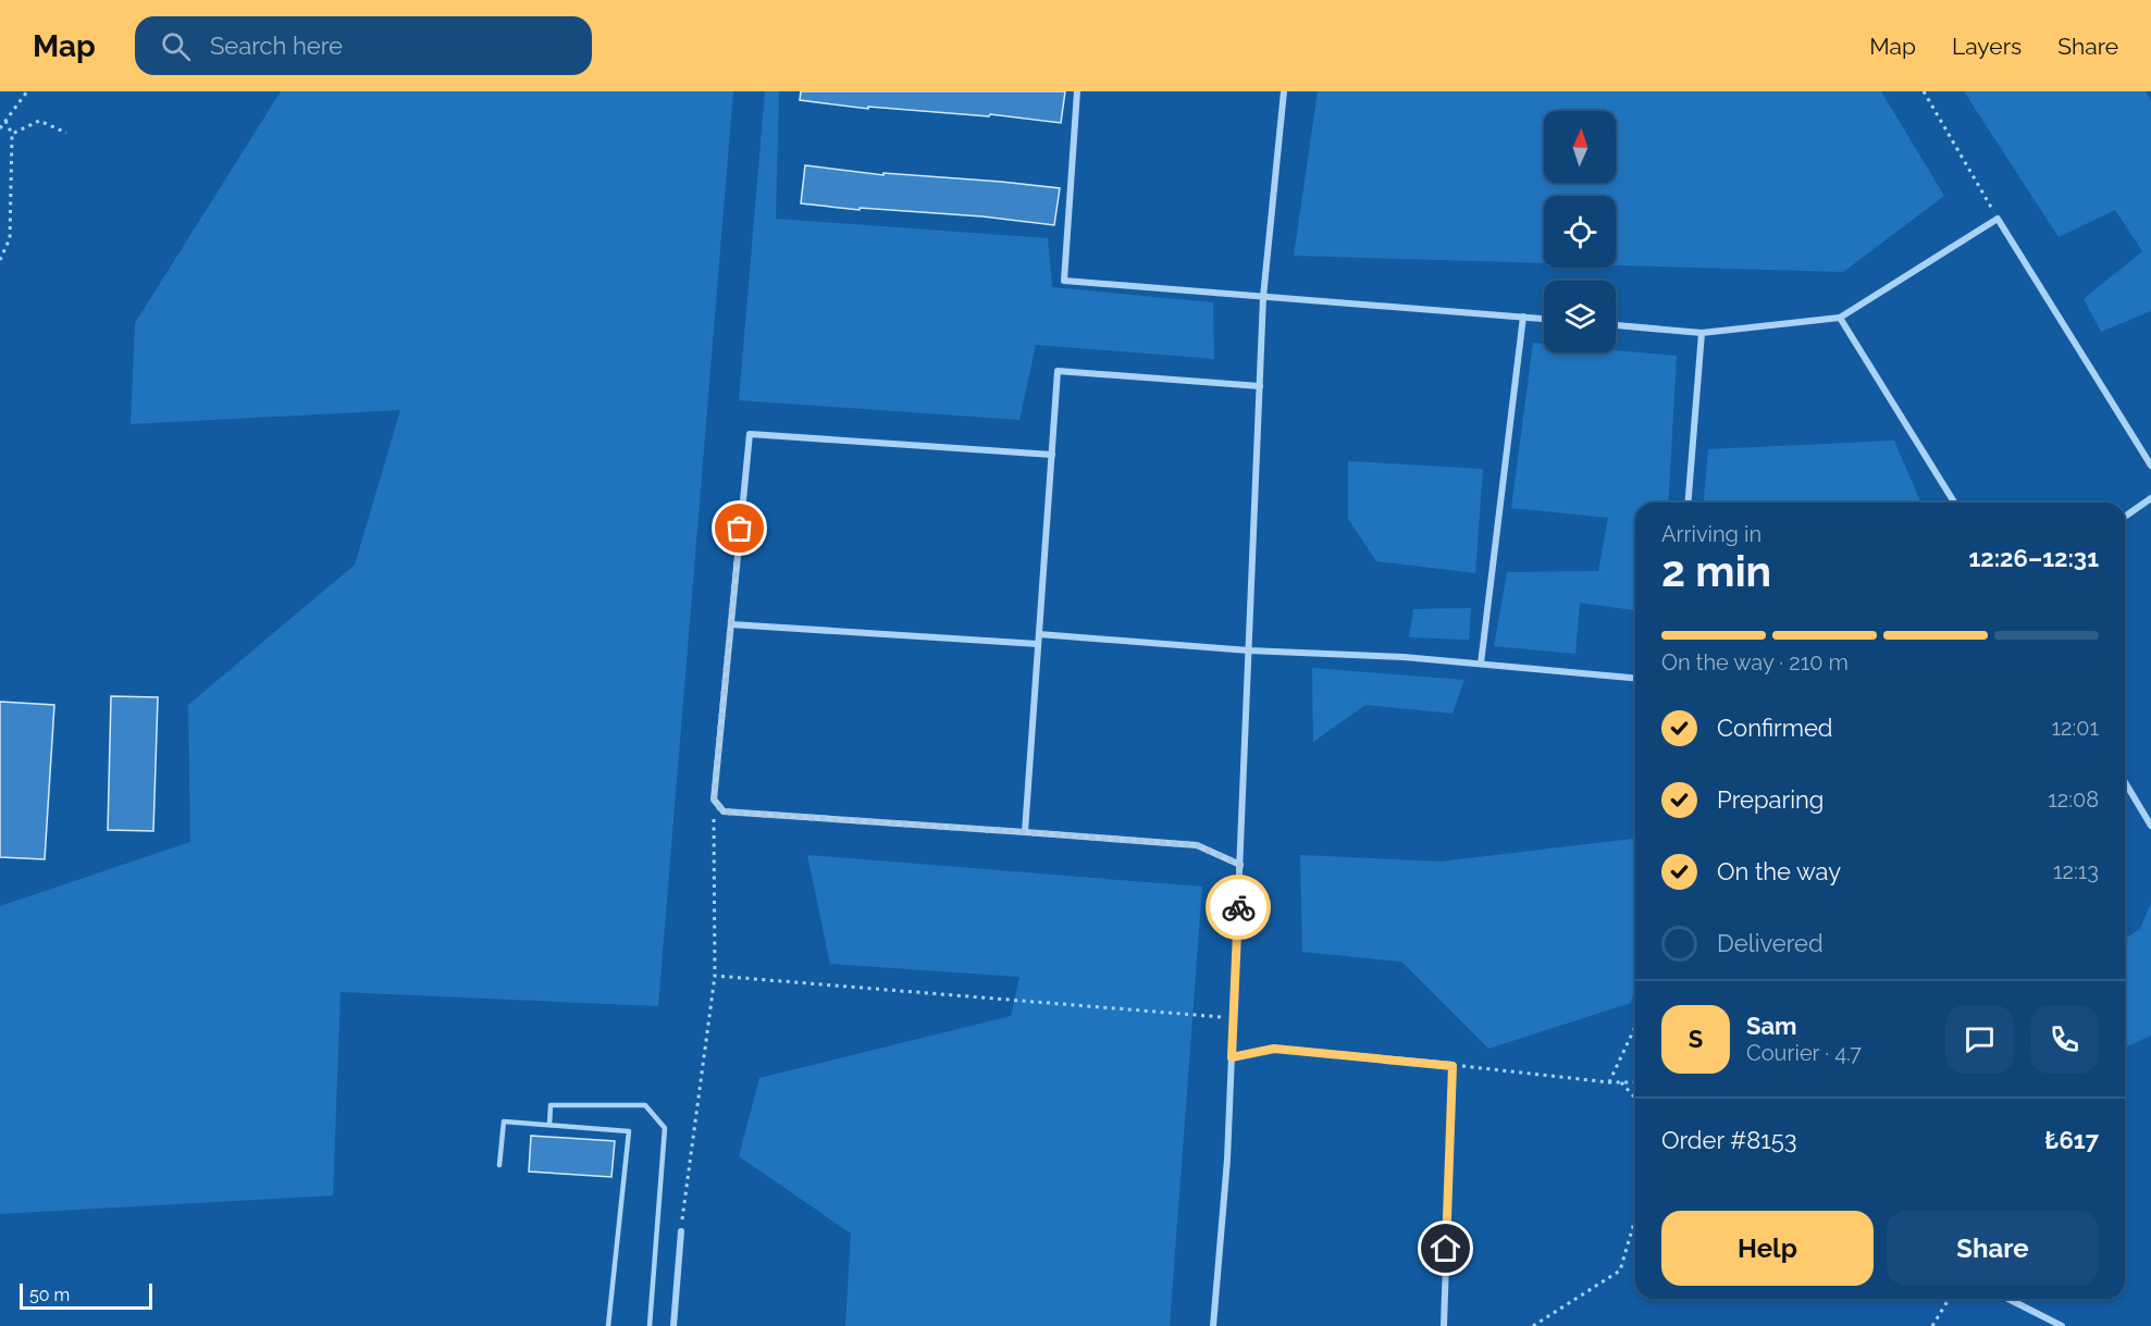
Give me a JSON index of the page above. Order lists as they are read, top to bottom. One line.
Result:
{"scale_bar":"50 m","north":"top","page":{"header":"Map","search":"Search here","nav":["Map","Layers","Share"],"heading":["2 min","Arriving in","12:26–12:31"],"panel":["Sam","Courier · 4.7","Order #8153","₺617"],"bar":"On the way · 210 m","list":[["Confirmed","12:01"],["Preparing","12:08"],["On the way","12:13"],"Delivered"],"round":"S","buttons":["Help","Share"],"scale":"50 m"}}
